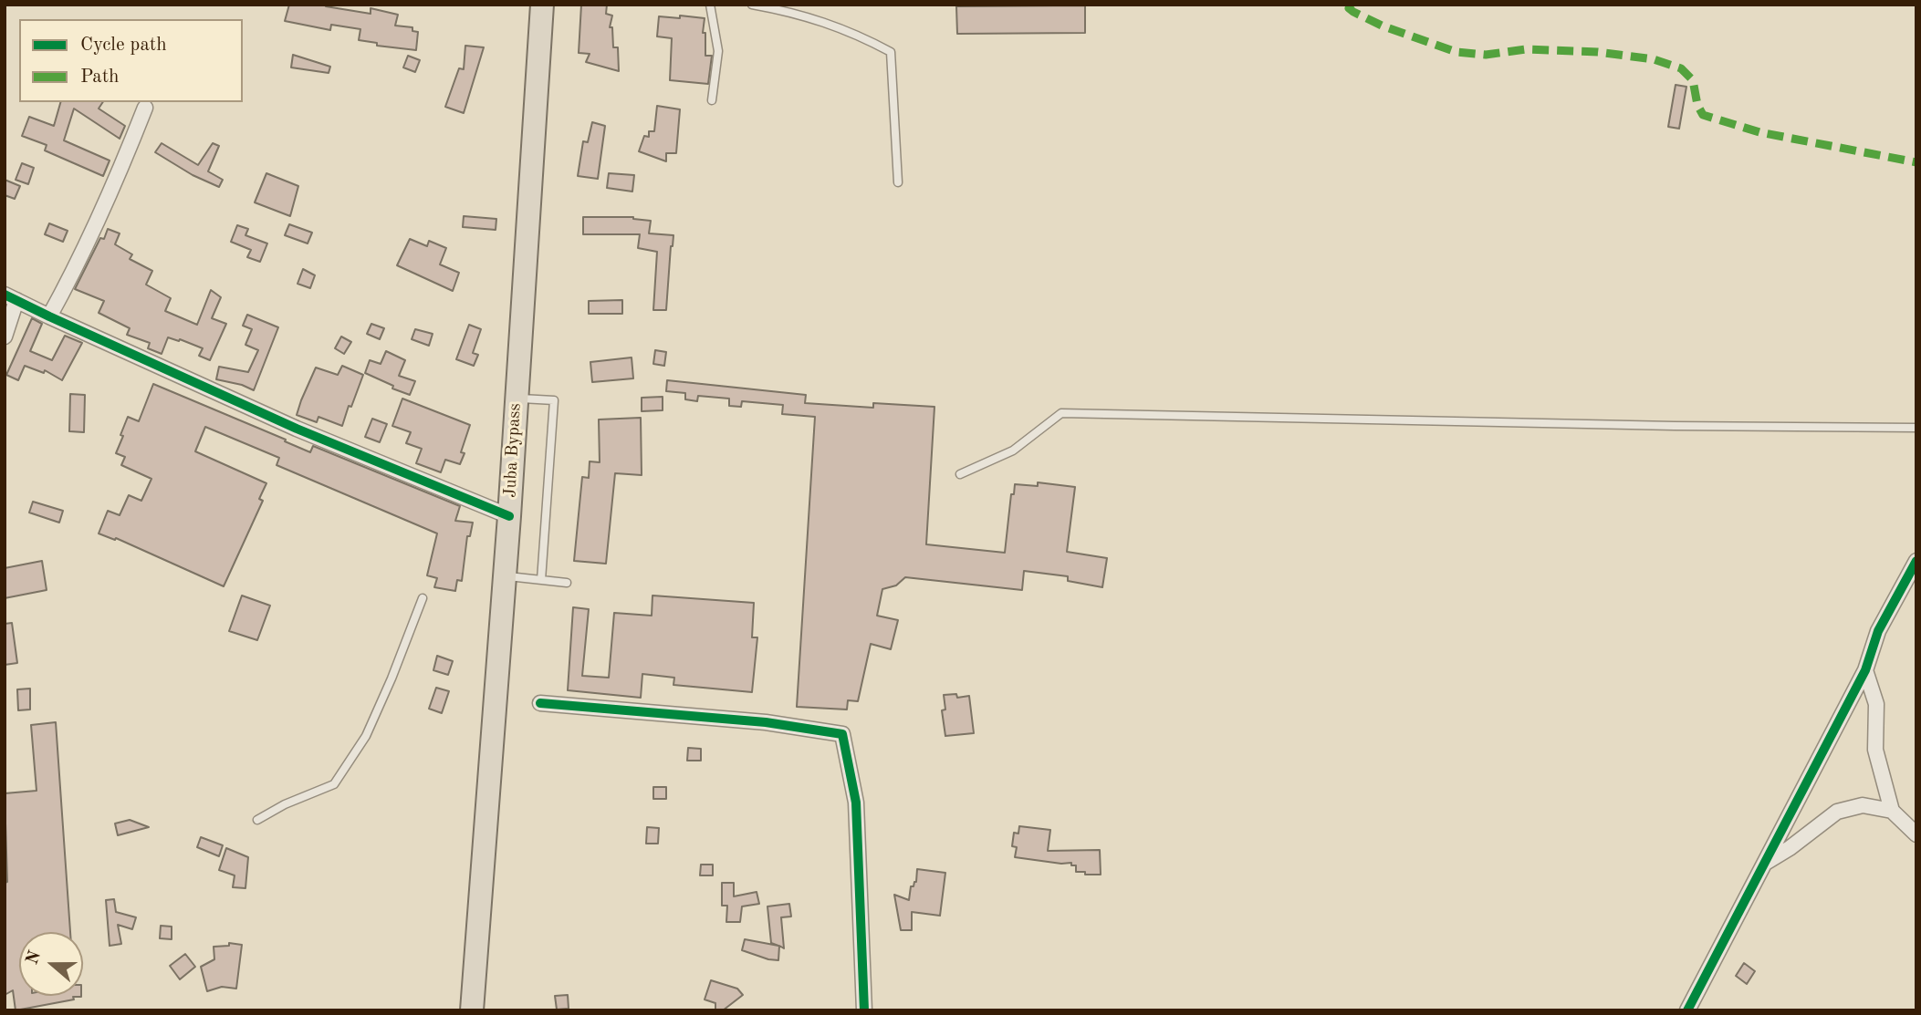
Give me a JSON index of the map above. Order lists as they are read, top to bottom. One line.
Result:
{"streets":{"main road":["Juba Bypass"]},"legend":["Cycle path","Path"],"north":"left"}
